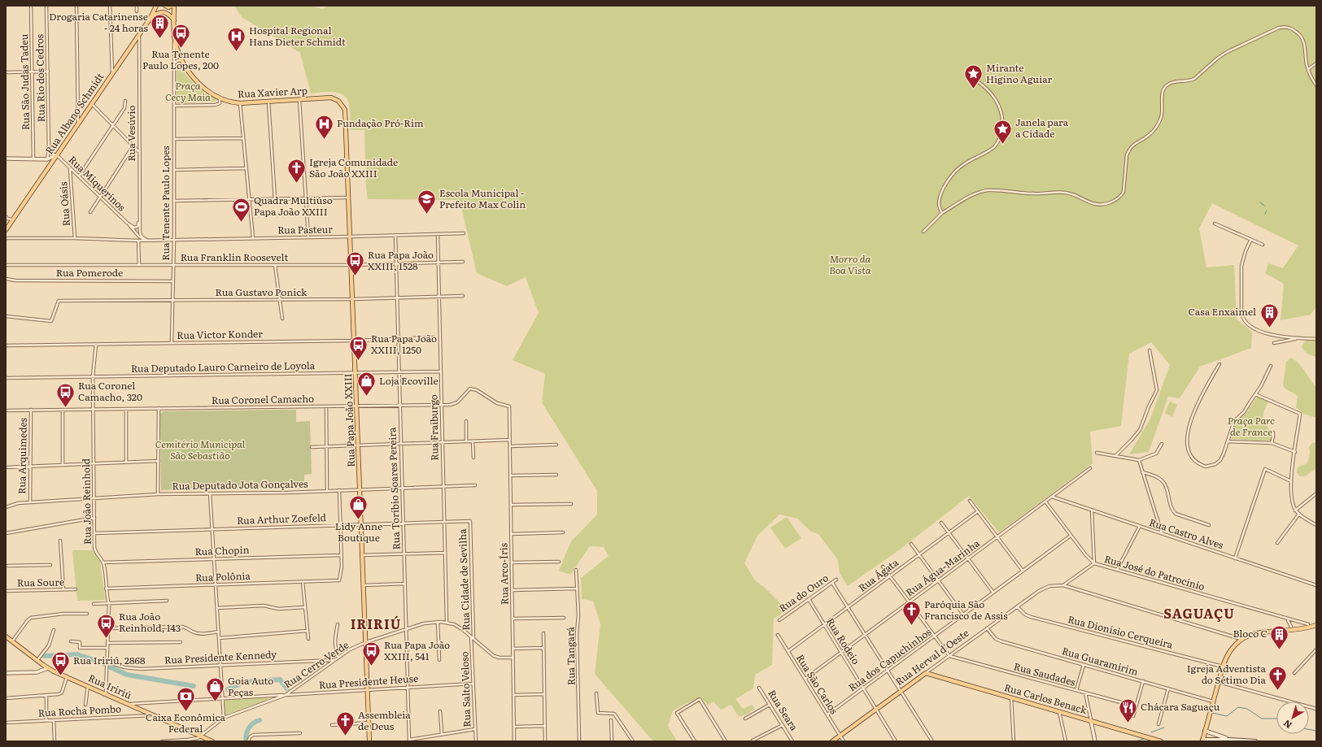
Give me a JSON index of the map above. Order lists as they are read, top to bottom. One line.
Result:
{"streets":{"main road":["Rua Xavier Arp","Rua Albano Schmidt","Rua Tenente Paulo Lopes","Rua Papa João XXIII","Rua Herval d'Oeste","Rua Iririú","Rua Carlos Benack"],"street":["Rua Rio dos Cedros","Rua São Judas Tadeu","Rua Vesúvio","Rua Miquerinos","Rua Oásis","Rua Pasteur","Rua Franklin Roosevelt","Rua Pomerode","Rua Gustavo Ponick","Rua Victor Konder","Rua Deputado Lauro Carneiro de Loyola","Rua Coronel Camacho","Rua Fraiburgo","Rua Arquimedes","Rua Deputado Jota Gonçalves","Rua Toríbio Soares Pereira","Rua João Reinhold","Rua Arthur Zoefeld","Rua Castro Alves","Rua Chopin","Rua Água-Marinha","Rua José do Patrocínio","Rua Arco-Íris","Rua Ágata","Rua Polônia","Rua Cidade de Sevilha","Rua Soure","Rua do Ouro","Rua Dionísio Cerqueira","Rua Rodeio","Rua Tangará","Rua Presidente Kennedy","Rua dos Capuchinhos","Rua Guaramirim","Rua Cerro Verde","Rua Saudades","Rua Presidente Heuse","Rua São Carlos","Rua Salto Veloso","Rua Seara","Rua Rocha Pombo"]},"crossings":[["Rua Xavier Arp","Rua Tenente Paulo Lopes"],["Rua Xavier Arp","Rua Papa João XXIII"],["Rua Albano Schmidt","Rua Vesúvio"],["Rua Albano Schmidt","Rua Miquerinos"],["Rua Vesúvio","Rua Miquerinos"],["Rua Vesúvio","Rua Pasteur"],["Rua Miquerinos","Rua Oásis"],["Rua Miquerinos","Rua Pasteur"],["Rua Tenente Paulo Lopes","Rua Pasteur"],["Rua Tenente Paulo Lopes","Rua Franklin Roosevelt"],["Rua Tenente Paulo Lopes","Rua Pomerode"],["Rua Tenente Paulo Lopes","Rua Gustavo Ponick"],["Rua Tenente Paulo Lopes","Rua Victor Konder"],["Rua Oásis","Rua Pasteur"],["Rua Pasteur","Rua Papa João XXIII"],["Rua Pasteur","Rua Fraiburgo"],["Rua Pasteur","Rua Toríbio Soares Pereira"],["Rua Franklin Roosevelt","Rua Papa João XXIII"],["Rua Franklin Roosevelt","Rua Fraiburgo"],["Rua Franklin Roosevelt","Rua Toríbio Soares Pereira"],["Rua Gustavo Ponick","Rua Papa João XXIII"],["Rua Gustavo Ponick","Rua Fraiburgo"],["Rua Gustavo Ponick","Rua Toríbio Soares Pereira"],["Rua Victor Konder","Rua Papa João XXIII"],["Rua Victor Konder","Rua Toríbio Soares Pereira"],["Rua Victor Konder","Rua João Reinhold"],["Rua Deputado Lauro Carneiro de Loyola","Rua Papa João XXIII"],["Rua Deputado Lauro Carneiro de Loyola","Rua Fraiburgo"],["Rua Deputado Lauro Carneiro de Loyola","Rua Toríbio Soares Pereira"],["Rua Deputado Lauro Carneiro de Loyola","Rua João Reinhold"],["Rua Coronel Camacho","Rua Papa João XXIII"],["Rua Coronel Camacho","Rua Fraiburgo"],["Rua Coronel Camacho","Rua Arquimedes"],["Rua Coronel Camacho","Rua Toríbio Soares Pereira"],["Rua Coronel Camacho","Rua João Reinhold"],["Rua Coronel Camacho","Rua Arco-Íris"],["Rua Papa João XXIII","Rua Deputado Jota Gonçalves"],["Rua Papa João XXIII","Rua Arthur Zoefeld"],["Rua Papa João XXIII","Rua Cerro Verde"],["Rua Papa João XXIII","Rua Presidente Heuse"],["Rua Fraiburgo","Rua Deputado Jota Gonçalves"],["Rua Fraiburgo","Rua Arthur Zoefeld"],["Rua Fraiburgo","Rua Cerro Verde"],["Rua Arquimedes","Rua Deputado Jota Gonçalves"],["Rua Deputado Jota Gonçalves","Rua Toríbio Soares Pereira"],["Rua Deputado Jota Gonçalves","Rua João Reinhold"],["Rua Toríbio Soares Pereira","Rua Arthur Zoefeld"],["Rua Toríbio Soares Pereira","Rua Cerro Verde"],["Rua Toríbio Soares Pereira","Rua Presidente Heuse"],["Rua João Reinhold","Rua Arthur Zoefeld"],["Rua João Reinhold","Rua Chopin"],["Rua João Reinhold","Rua Polônia"],["Rua João Reinhold","Rua Presidente Kennedy"],["Rua João Reinhold","Rua Iririú"],["Rua Arthur Zoefeld","Rua Cidade de Sevilha"],["Rua Castro Alves","Rua Água-Marinha"],["Rua Chopin","Rua Polônia"],["Rua Água-Marinha","Rua José do Patrocínio"],["Rua Água-Marinha","Rua Rodeio"],["Rua Água-Marinha","Rua São Carlos"],["Rua José do Patrocínio","Rua Herval d'Oeste"],["Rua José do Patrocínio","Rua dos Capuchinhos"],["Rua Arco-Íris","Rua Cerro Verde"],["Rua Ágata","Rua Rodeio"],["Rua Ágata","Rua São Carlos"],["Rua Cidade de Sevilha","Rua Cerro Verde"],["Rua Cidade de Sevilha","Rua Salto Veloso"],["Rua do Ouro","Rua Rodeio"],["Rua Dionísio Cerqueira","Rua Herval d'Oeste"],["Rua Rodeio","Rua Herval d'Oeste"],["Rua Rodeio","Rua dos Capuchinhos"],["Rua Presidente Kennedy","Rua Cerro Verde"],["Rua Herval d'Oeste","Rua Guaramirim"],["Rua Herval d'Oeste","Rua Saudades"],["Rua Herval d'Oeste","Rua São Carlos"],["Rua Herval d'Oeste","Rua Carlos Benack"],["Rua dos Capuchinhos","Rua São Carlos"],["Rua Cerro Verde","Rua Presidente Heuse"],["Rua Cerro Verde","Rua Iririú"],["Rua Cerro Verde","Rua Salto Veloso"],["Rua Presidente Heuse","Rua Iririú"],["Rua Presidente Heuse","Rua Salto Veloso"],["Rua Iririú","Rua Rocha Pombo"]],"districts":["SAGUAÇU","IRIRIÚ"],"parks":["Praça Cecy Maia","Morro da Boa Vista","Praça Parc de France","Cemitério Municipal São Sebastião"],"places":{"building":["Drogaria Catarinense - 24 horas","Casa Enxaimel","Bloco C"],"bus stop":["Rua Tenente Paulo Lopes, 200","Rua Papa João XXIII, 1528","Rua Papa João XXIII, 1250","Rua Coronel Camacho, 320","Rua João Reinhold, 143","Rua Papa João XXIII, 541","Rua Iririú, 2868"],"hospital":["Hospital Regional Hans Dieter Schmidt","Fundação Pró-Rim"],"place":["Mirante Higino Aguiar","Janela para a Cidade"],"church":["Igreja Comunidade São João XXIII","Paróquia São Francisco de Assis","Igreja Adventista do Sétimo Dia","Assembleia de Deus"],"school or university":["Escola Municipal - Prefeito Max Colin"],"sports":["Quadra Multiúso Papa João XXIII"],"shop":["Loja Ecoville","Lidy Anne Boutique","Goia Auto Peças"],"bank":["Caixa Econômica Federal"],"restaurant":["Chácara Saguaçu"]},"north":"bottom left"}
